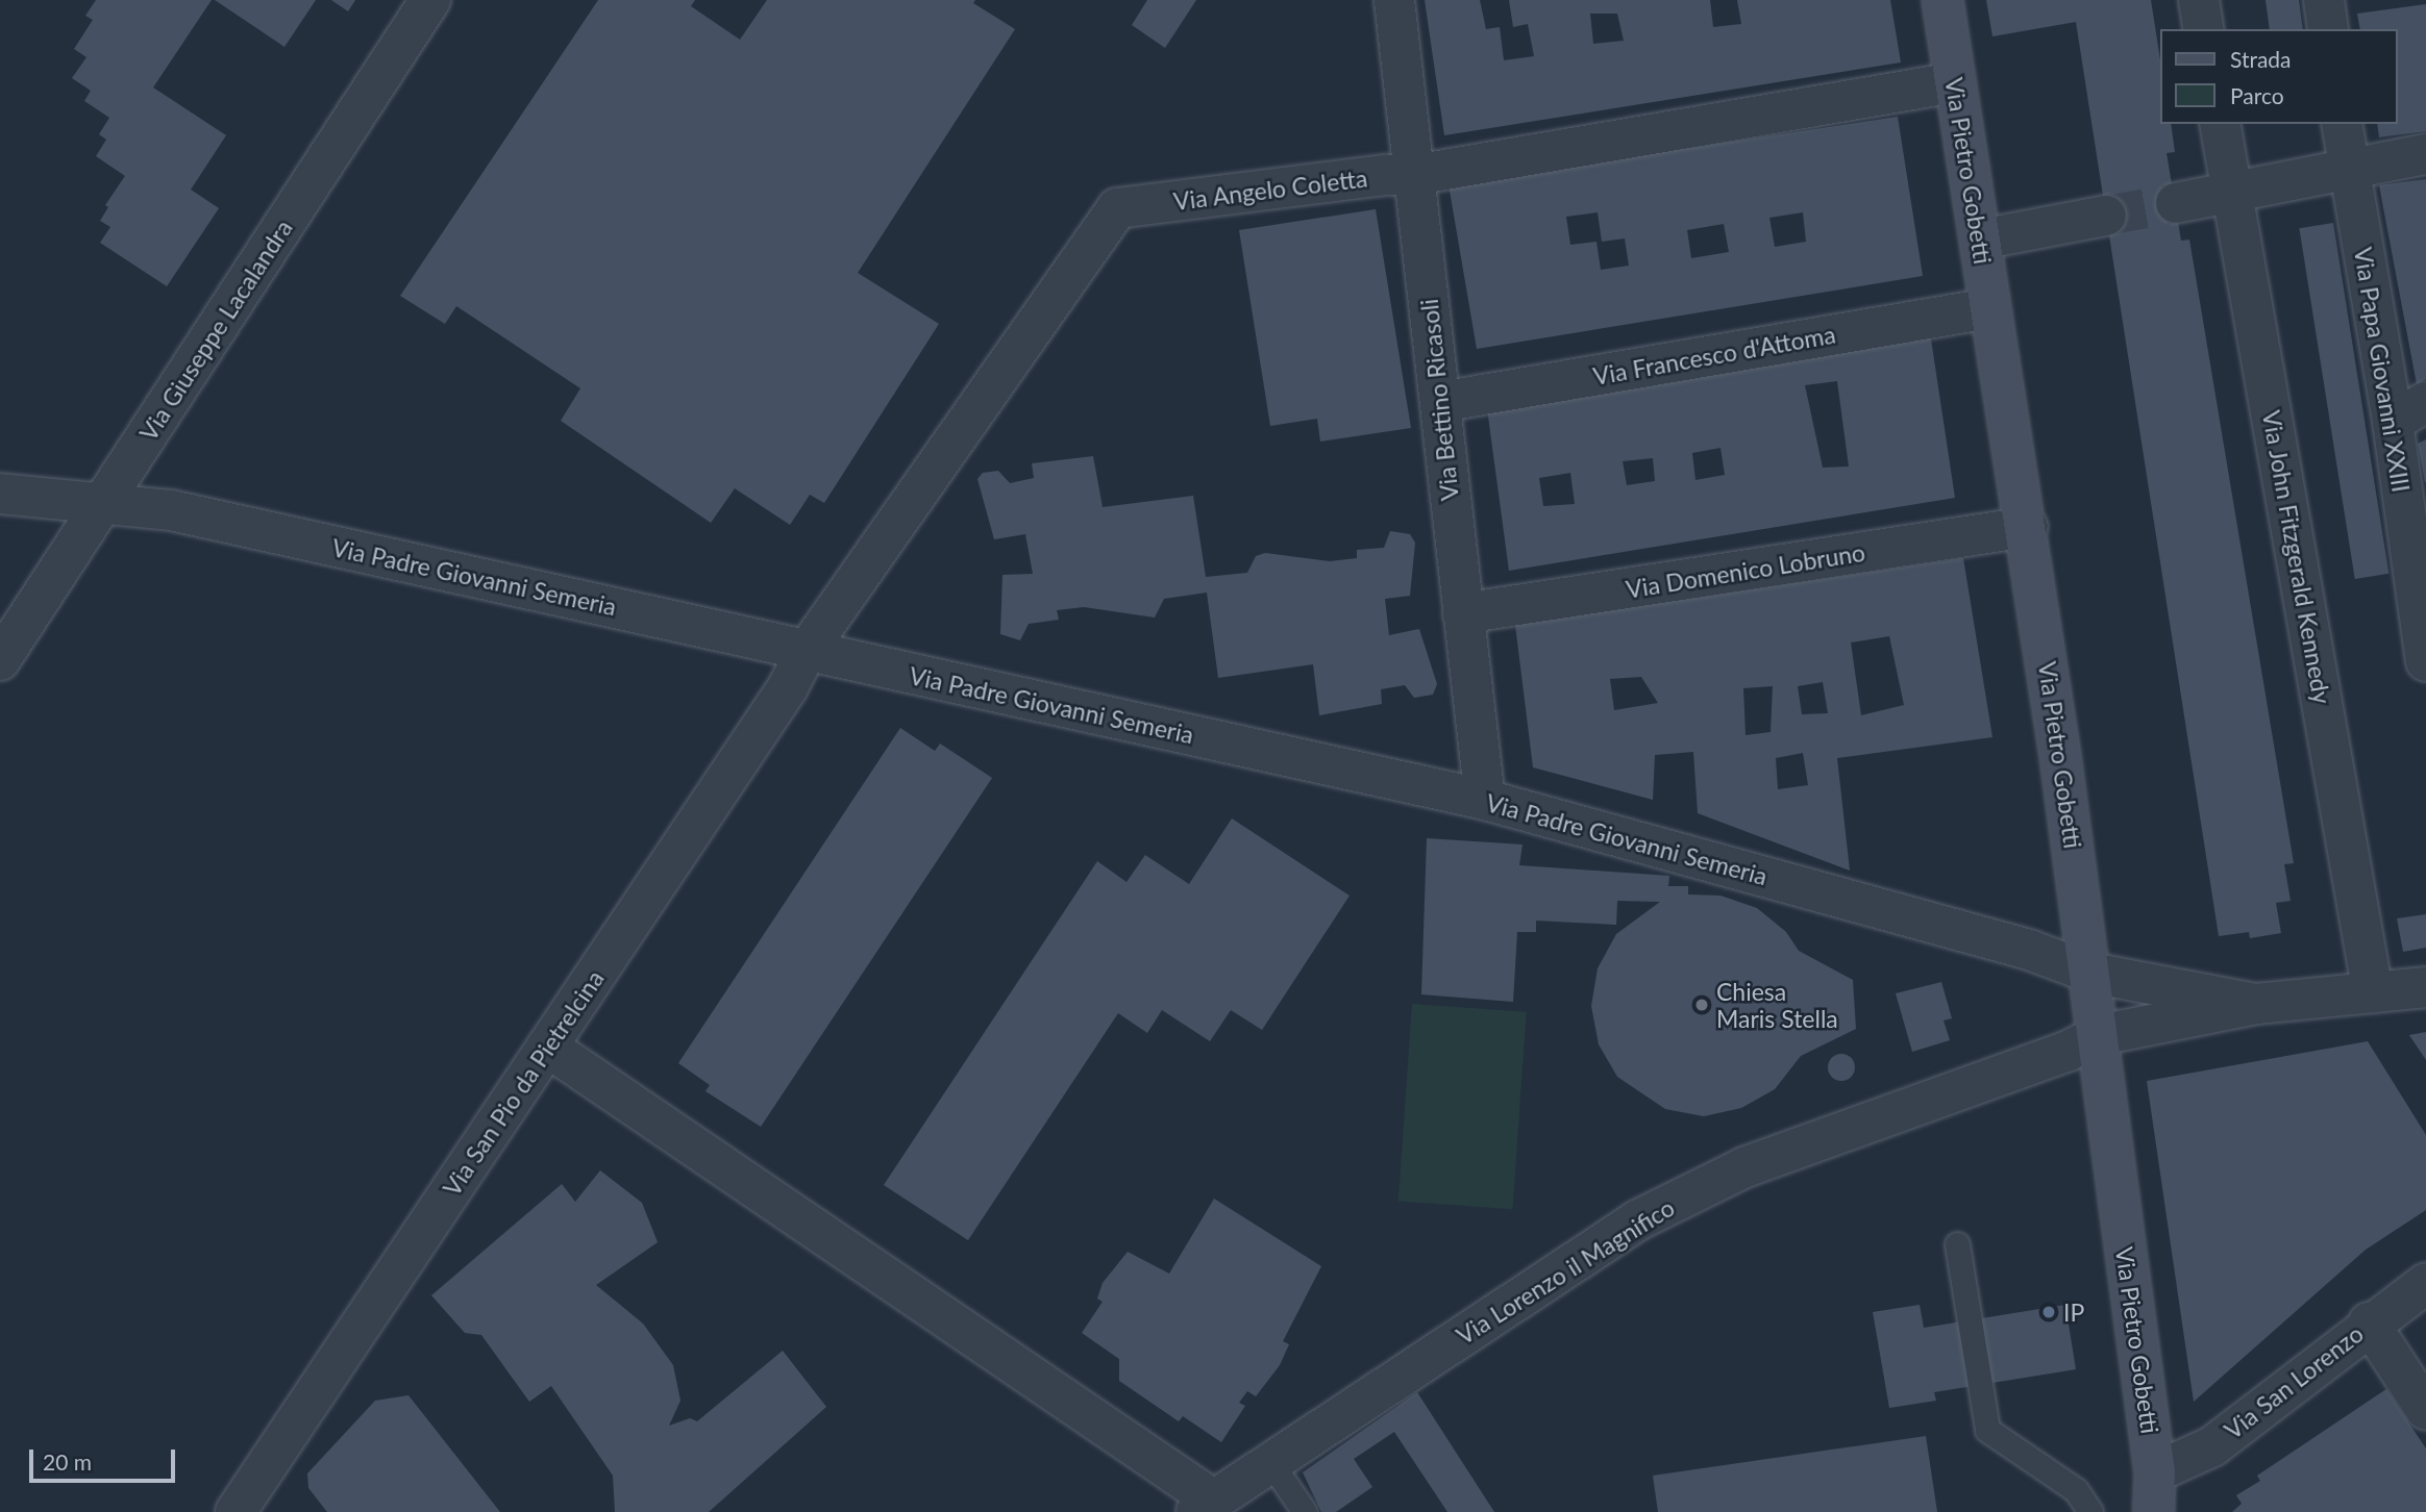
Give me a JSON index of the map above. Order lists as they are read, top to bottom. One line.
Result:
{"streets":{"street":["Via Pietro Gobetti","Via Angelo Coletta","Via Giuseppe Lacalandra","Via Francesco d'Attoma","Via Papa Giovanni XXIII","Via Bettino Ricasoli","Via John Fitzgerald Kennedy","Via Domenico Lobruno","Via Padre Giovanni Semeria","Via San Pio da Pietrelcina","Via Lorenzo il Magnifico","Via San Lorenzo"]},"crossings":[["Via Pietro Gobetti","Via Angelo Coletta"],["Via Pietro Gobetti","Via Francesco d'Attoma"],["Via Pietro Gobetti","Via Domenico Lobruno"],["Via Pietro Gobetti","Via Padre Giovanni Semeria"],["Via Pietro Gobetti","Via Lorenzo il Magnifico"],["Via Pietro Gobetti","Via San Lorenzo"],["Via Angelo Coletta","Via Bettino Ricasoli"],["Via Angelo Coletta","Via Padre Giovanni Semeria"],["Via Angelo Coletta","Via San Pio da Pietrelcina"],["Via Giuseppe Lacalandra","Via Padre Giovanni Semeria"],["Via Francesco d'Attoma","Via Bettino Ricasoli"],["Via Bettino Ricasoli","Via Domenico Lobruno"],["Via Bettino Ricasoli","Via Padre Giovanni Semeria"],["Via John Fitzgerald Kennedy","Via Lorenzo il Magnifico"],["Via Padre Giovanni Semeria","Via San Pio da Pietrelcina"],["Via Padre Giovanni Semeria","Via Lorenzo il Magnifico"]],"places":["Chiesa Maris Stella","IP"],"legend":["Strada","Parco"],"scale_bar":"20 m"}
